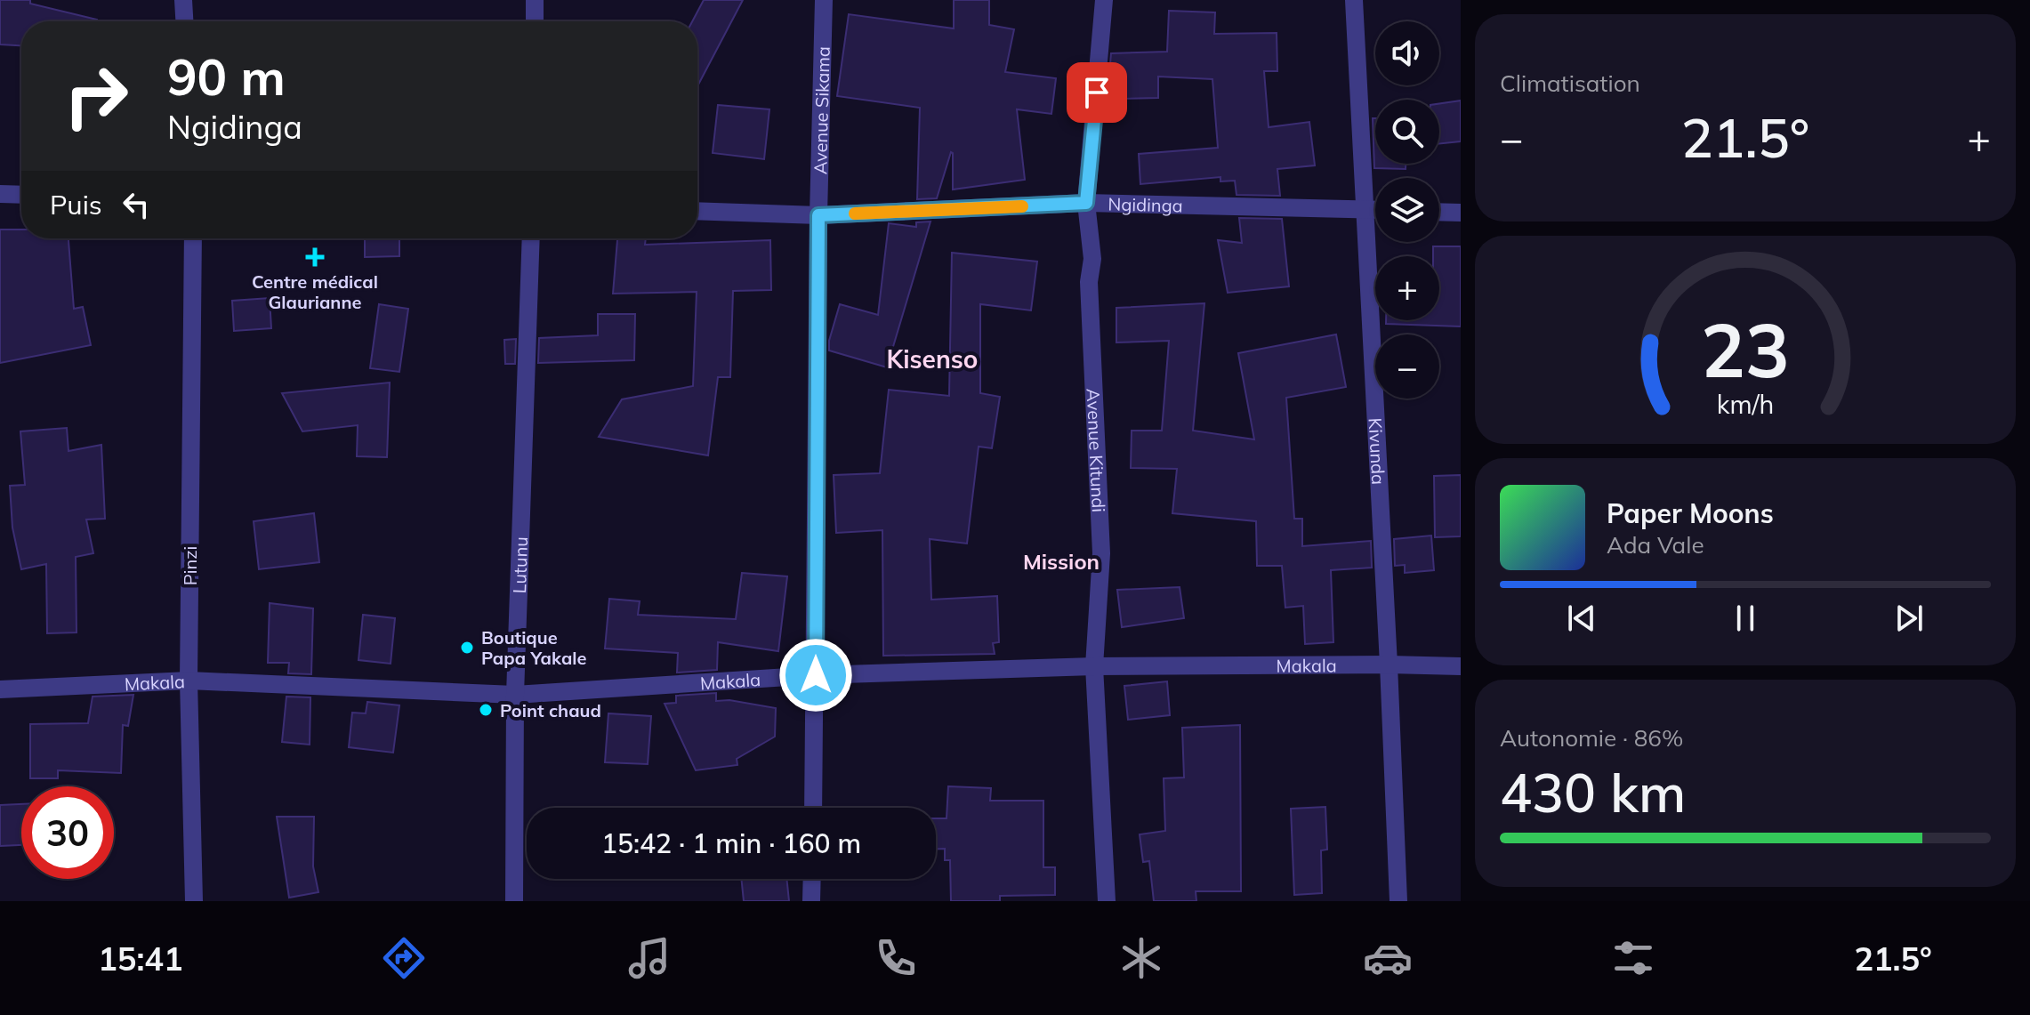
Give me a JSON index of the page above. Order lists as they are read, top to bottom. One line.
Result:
{"streets":{"street":["Avenue Sikama","Ngidinga","Avenue Kitundi","Kivunda","Lutunu","Pinzi","Makala"]},"crossings":[["Avenue Sikama","Ngidinga"],["Avenue Sikama","Makala"],["Ngidinga","Avenue Kitundi"],["Ngidinga","Kivunda"],["Avenue Kitundi","Makala"],["Kivunda","Makala"],["Lutunu","Makala"],["Pinzi","Makala"]],"districts":["Kisenso","Mission"],"places":{"health":["Centre médical Glaurianne"],"other":["Boutique Papa Yakale","Point chaud"]},"page":{"tile":["Climatisation",["Autonomie · 86%","430 km"]],"map_buttons":["+","−"],"turn":["90 m","Ngidinga"],"heat":["−","21.5°","+"],"then":"Puis","song":["Paper Moons","Ada Vale"],"limit":"30","trip":"15:42 · 1 min · 160 m","tabs":["15:41","21.5°"],"gauge":["23","km/h"]}}
